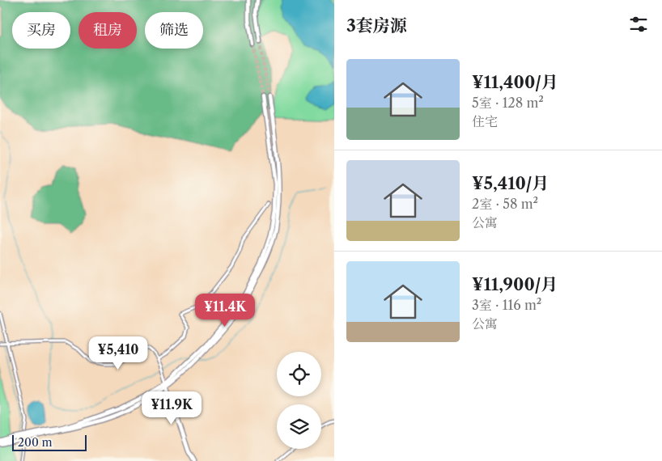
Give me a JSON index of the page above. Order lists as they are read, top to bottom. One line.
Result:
{"scale_bar":"200 m","page":{"heading":"3套房源","chip":["买房","租房","筛选"],"list":[{"name":"¥11,400/月","note":"5室 · 128 m² · 住宅"},{"name":"¥5,410/月","note":"2室 · 58 m² · 公寓"},{"name":"¥11,900/月","note":"3室 · 116 m² · 公寓"}],"price":["¥11.4K","¥5,410","¥11.9K"],"scale":"200 m"}}
